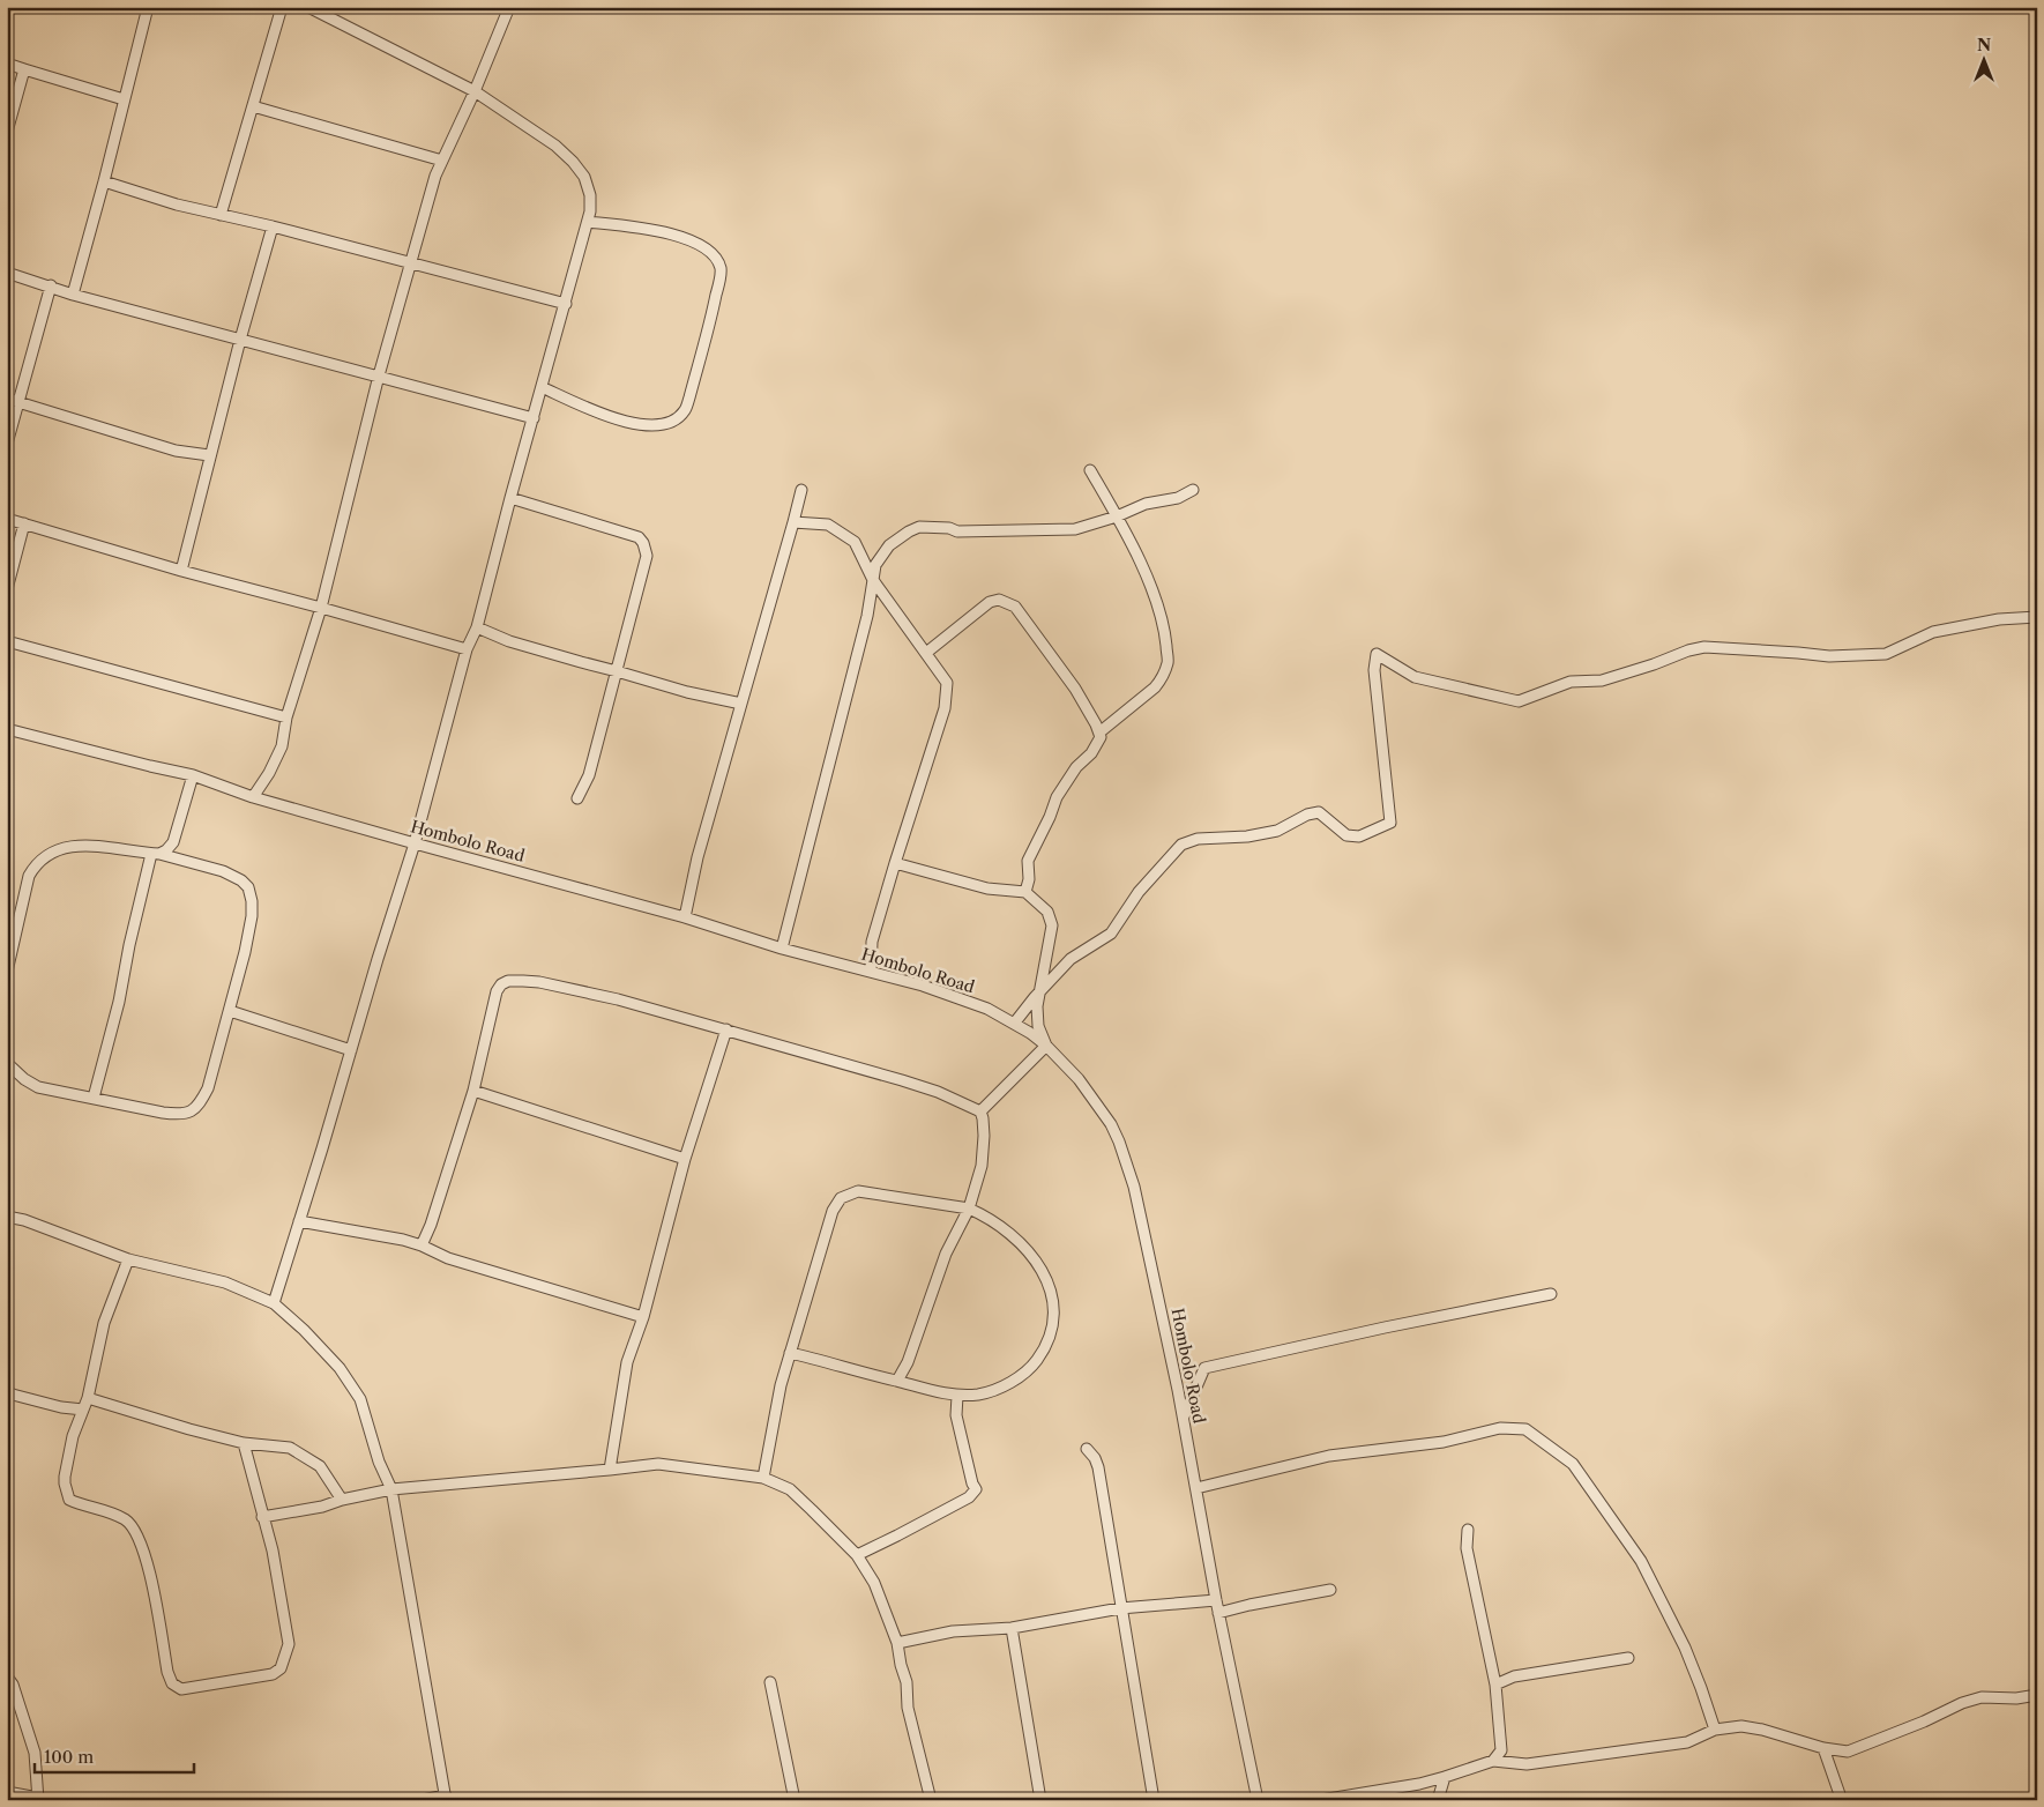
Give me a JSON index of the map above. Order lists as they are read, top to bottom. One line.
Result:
{"streets":{"street":["Hombolo Road"]},"scale_bar":"100 m","north":"top"}
